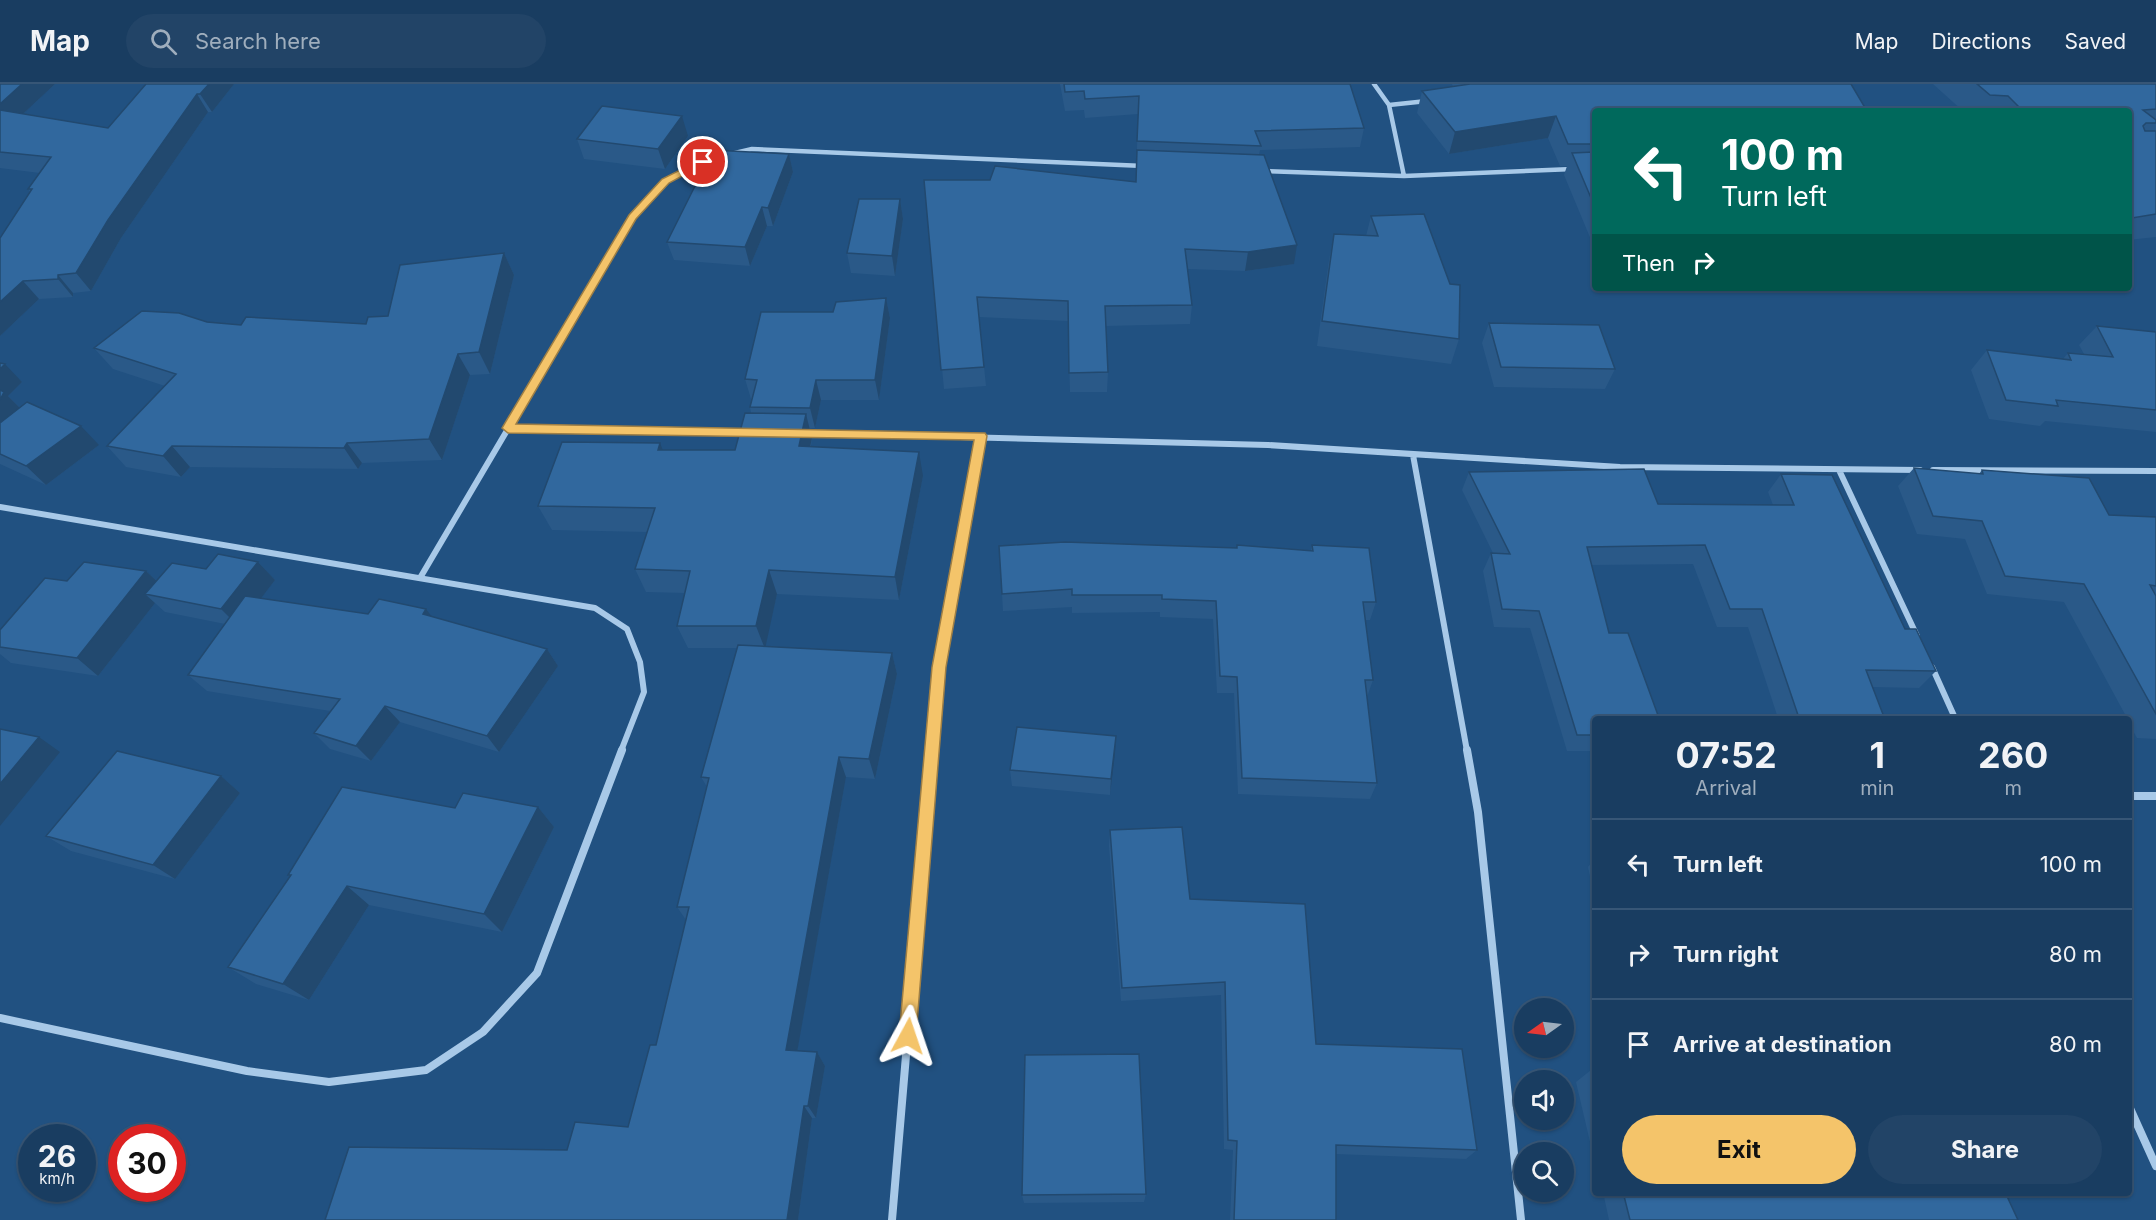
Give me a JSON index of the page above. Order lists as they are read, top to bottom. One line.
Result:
{"north":"left","page":{"header":"Map","search":"Search here","nav":["Map","Directions","Saved"],"turn":["100 m","Turn left"],"then":"Then","eta":["07:52","Arrival","1","min","260","m"],"list":[{"name":"Turn left","value":"100 m"},{"name":"Turn right","value":"80 m"},{"name":"Arrive at destination","value":"80 m"}],"buttons":["Exit","Share"],"speed":"26 km/h","limit":"30"}}
